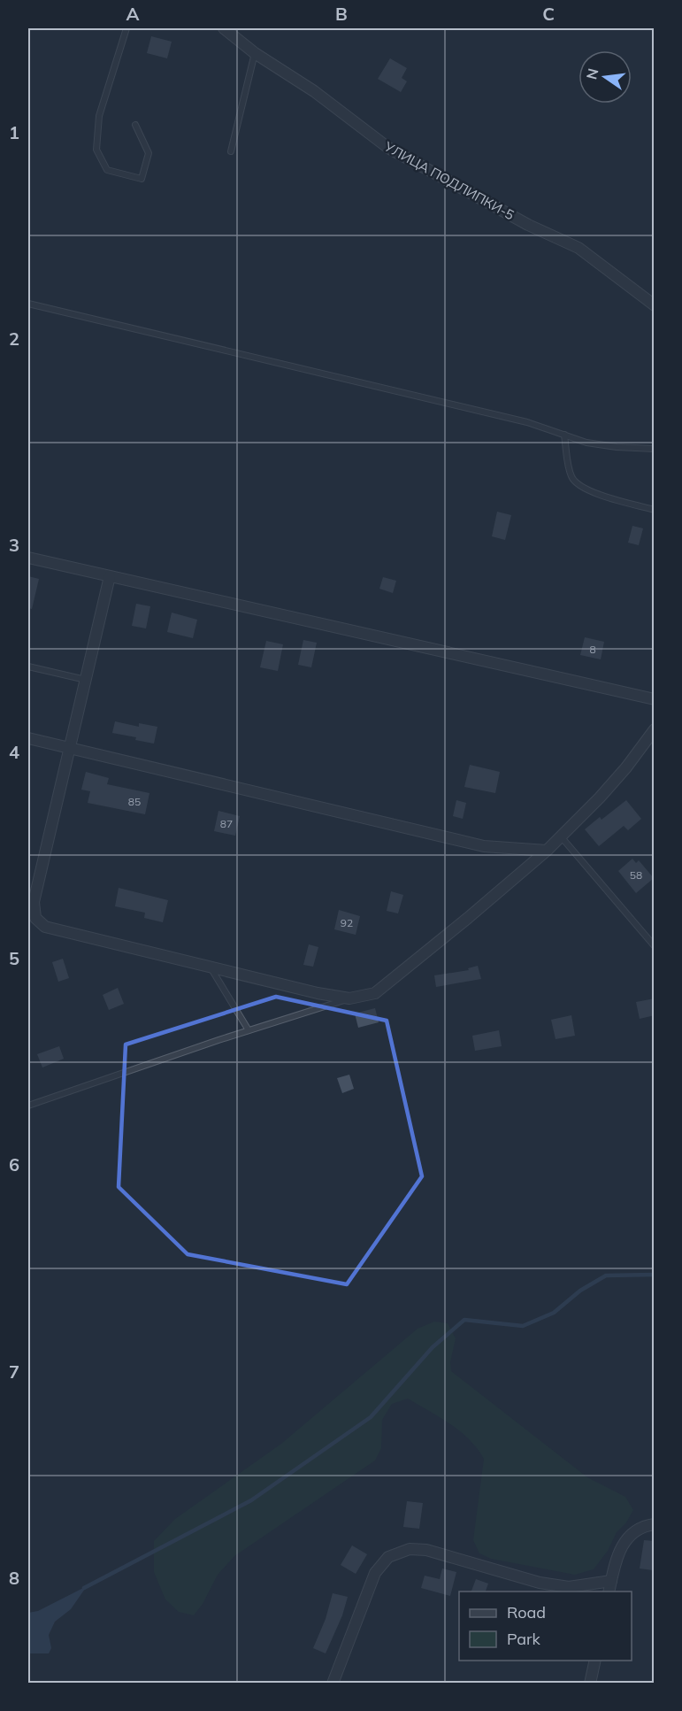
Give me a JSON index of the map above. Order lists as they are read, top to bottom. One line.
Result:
{"streets":{"street":["УЛИЦА ПОДЛИПКИ-5"]},"house_numbers":["8","85","87","58","92"],"legend":["Road","Park"],"north":"left","grid":{"columns":["A","B","C"],"rows":["1","2","3","4","5","6","7","8"]}}
